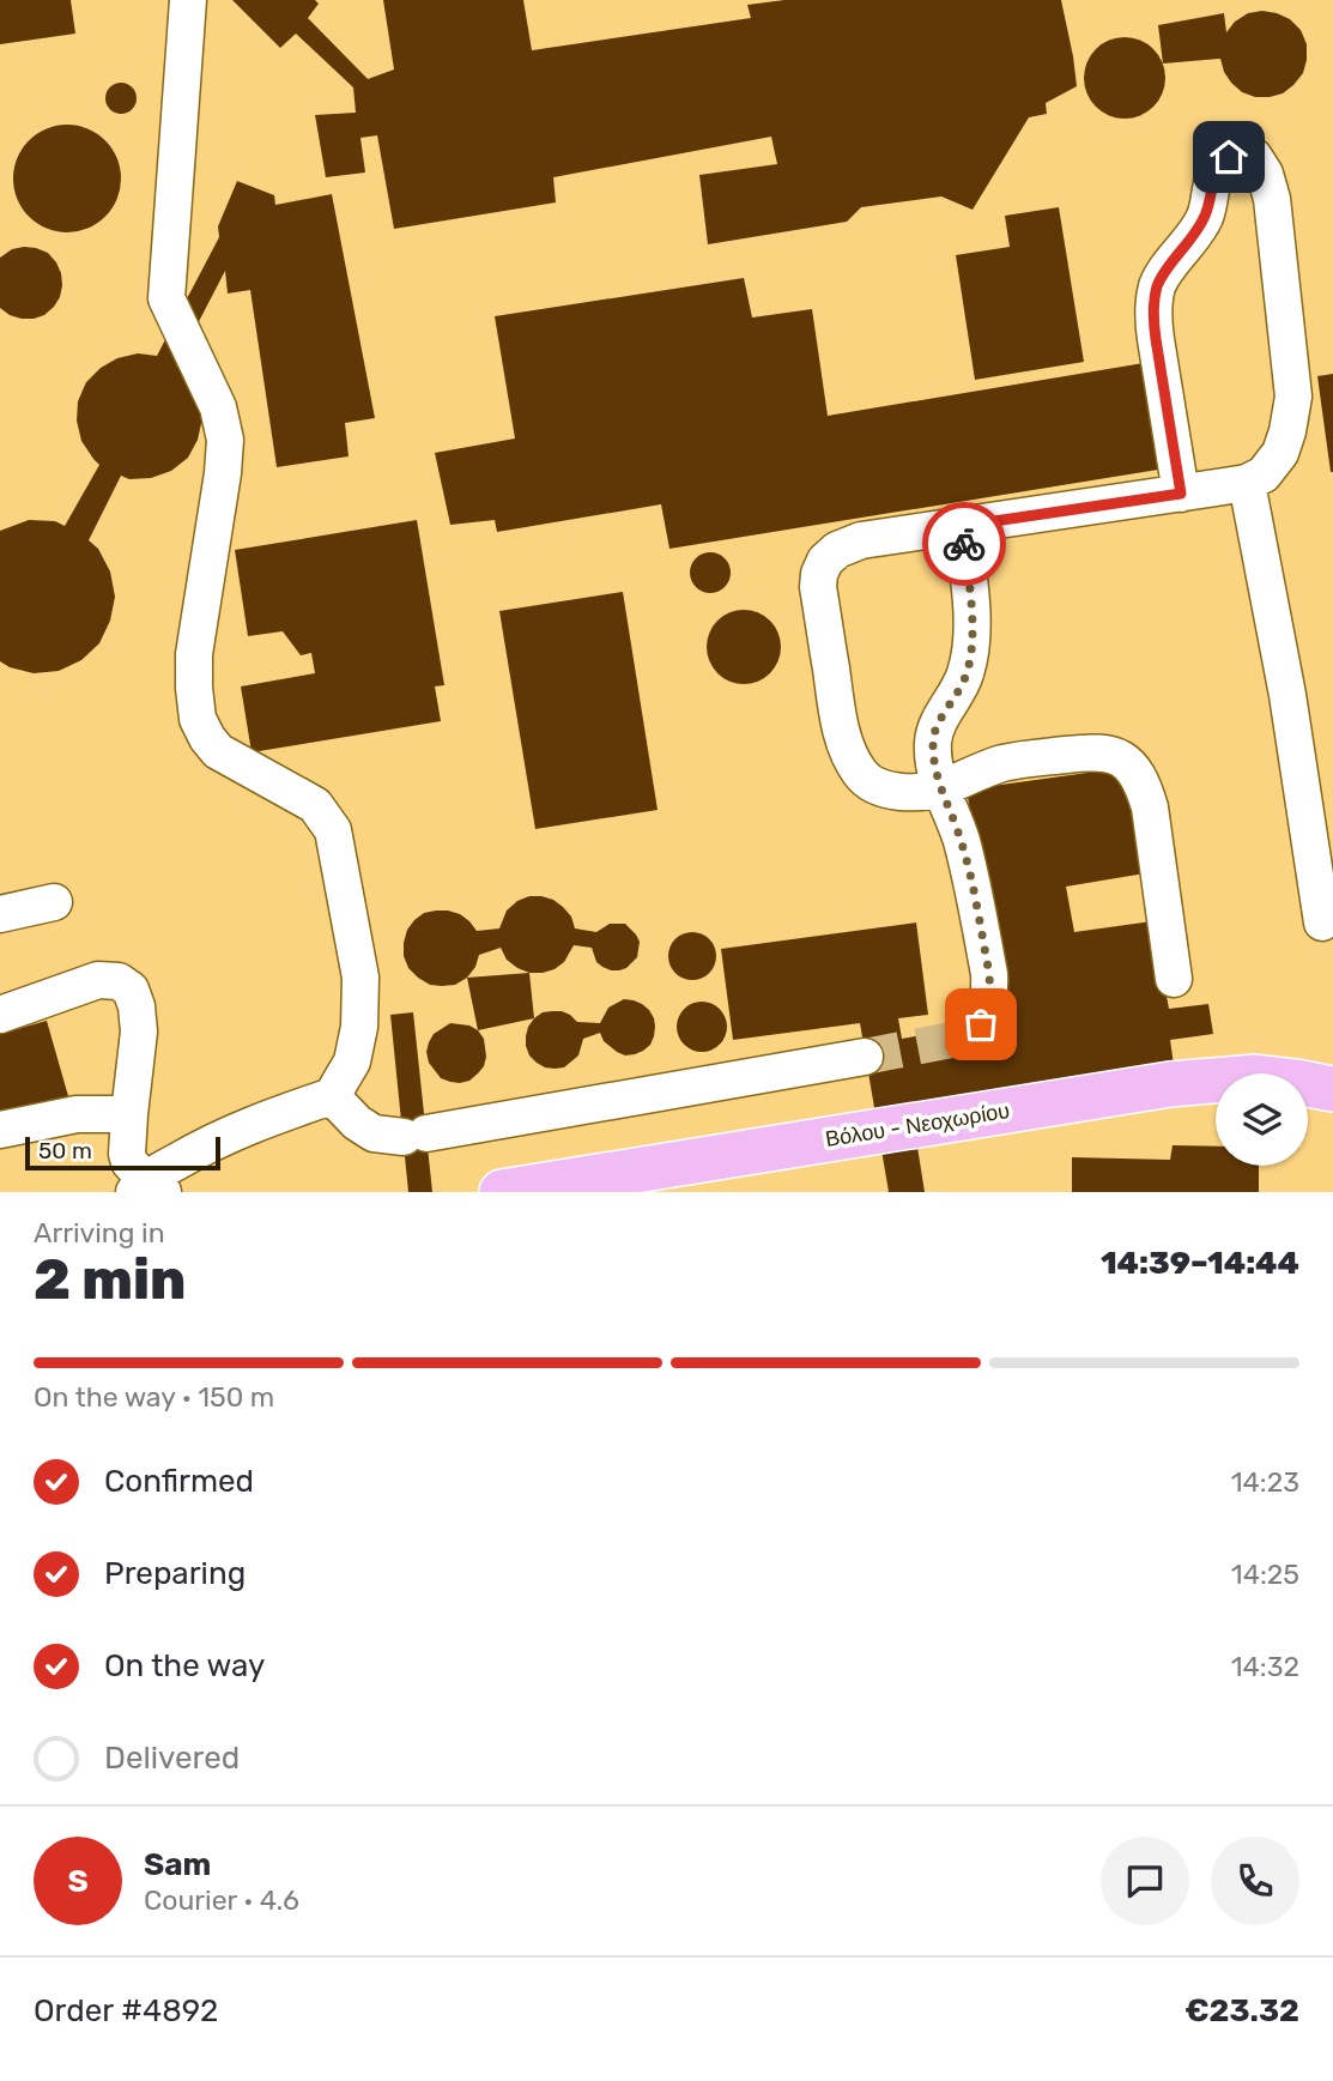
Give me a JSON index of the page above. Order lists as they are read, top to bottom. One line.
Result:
{"streets":{"main road":["Βόλου - Νεοχωρίου"]},"scale_bar":"50 m","page":{"scale":"50 m","heading":["2 min","Arriving in","14:39–14:44"],"panel":["Sam","Courier · 4.6","Order #4892","€23.32"],"bar":"On the way · 150 m","list":[["Confirmed","14:23"],["Preparing","14:25"],["On the way","14:32"],"Delivered"],"round":"S"}}
